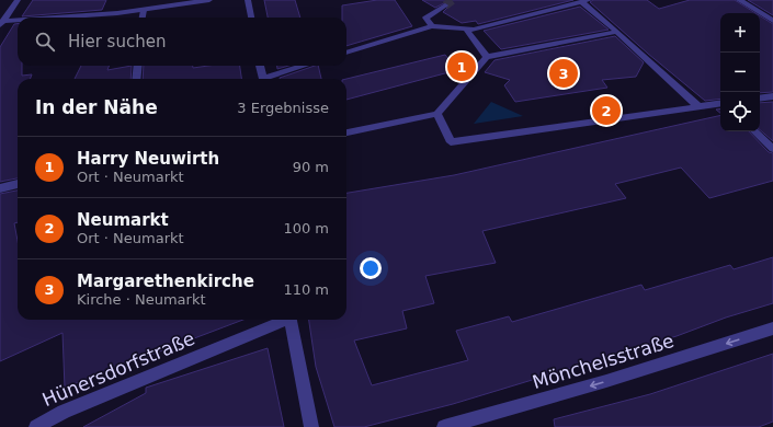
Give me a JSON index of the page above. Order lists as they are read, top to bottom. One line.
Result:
{"streets":{"street":["Mönchelsstraße","Hünersdorfstraße"]},"one_way":["Mönchelsstraße"],"page":{"map_buttons":["+","−"],"search":"Hier suchen","pins":["1","3","2"],"heading":["In der Nähe","3 Ergebnisse"],"list":[{"mark":"1","name":"Harry Neuwirth","note":"Ort · Neumarkt","value":"90 m"},{"mark":"2","name":"Neumarkt","note":"Ort · Neumarkt","value":"100 m"},{"mark":"3","name":"Margarethenkirche","note":"Kirche · Neumarkt","value":"110 m"}]}}
